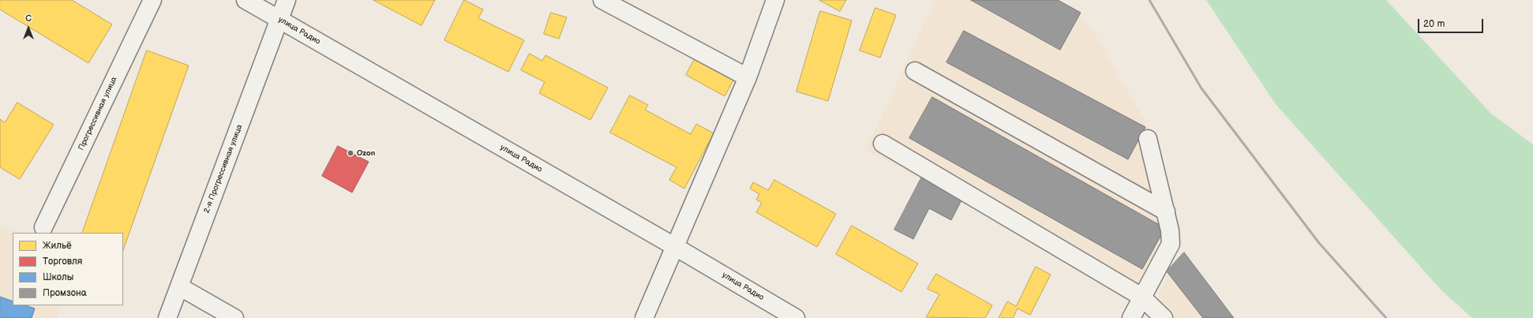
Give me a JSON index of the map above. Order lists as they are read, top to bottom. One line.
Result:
{"streets":{"street":["улица Радио","Прогрессивная улица","2-я Прогрессивная улица"]},"crossings":[["улица Радио","2-я Прогрессивная улица"]],"places":["Ozon"],"legend":["Жильё","Торговля","Школы","Промзона"],"scale_bar":"20 m","north":"top"}
